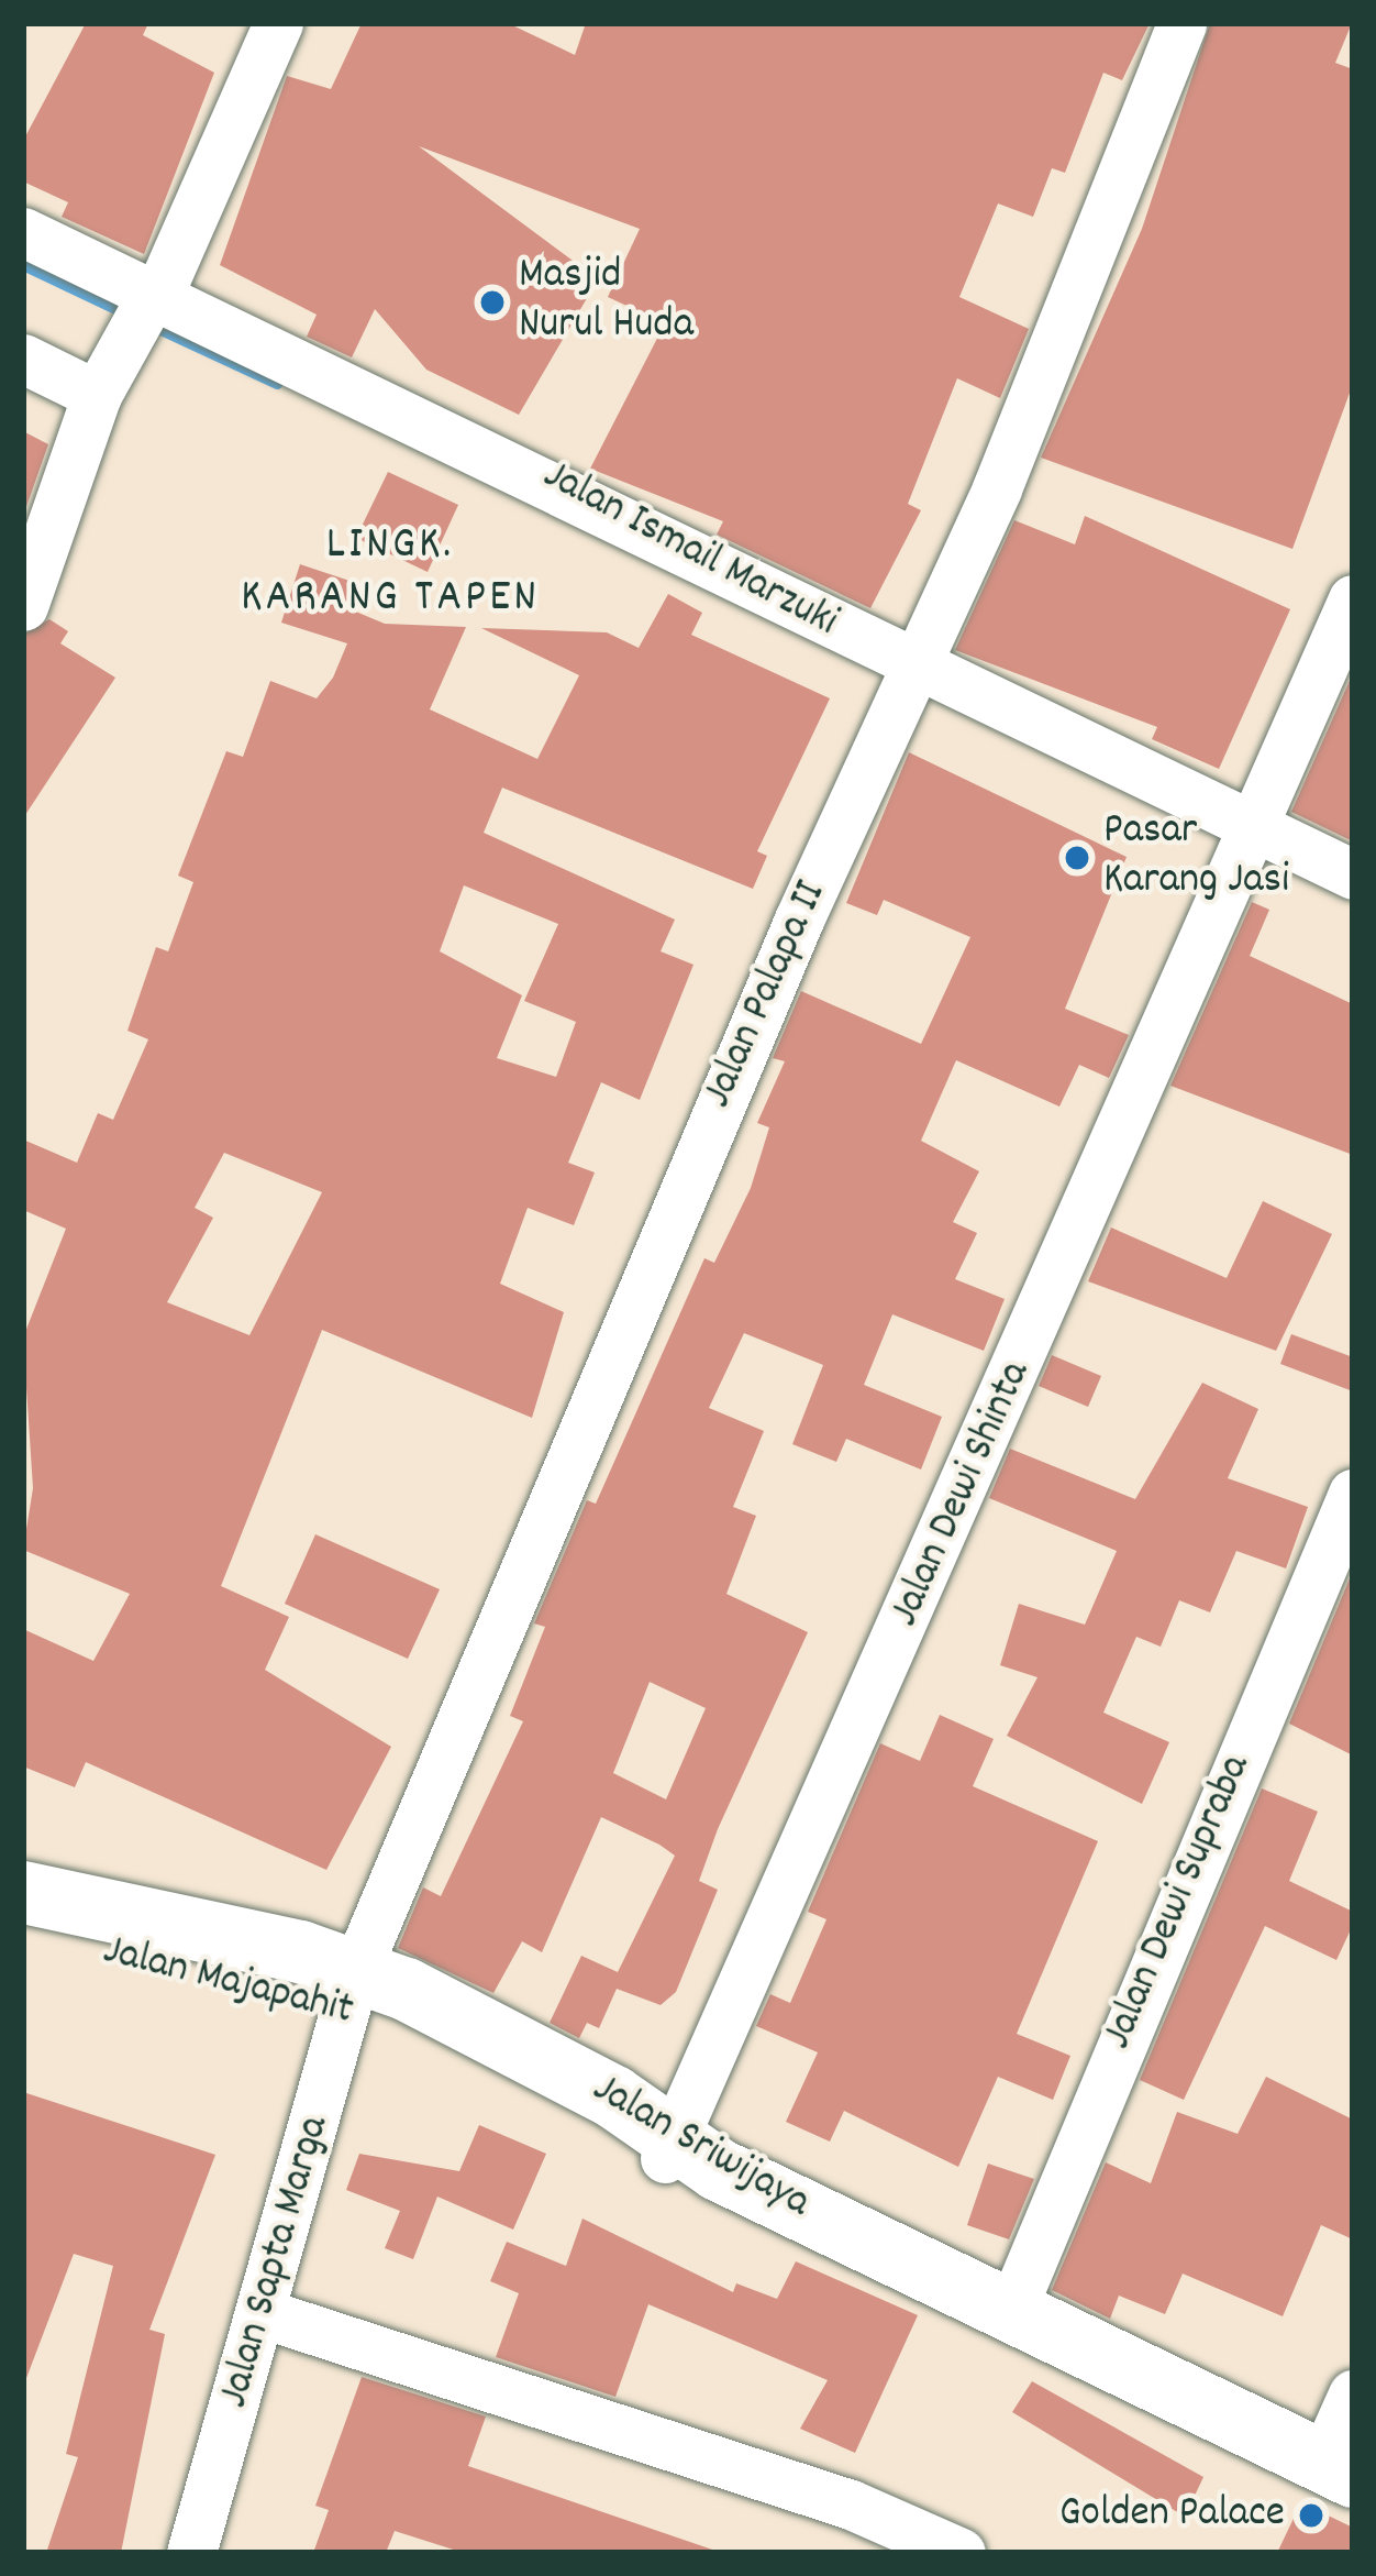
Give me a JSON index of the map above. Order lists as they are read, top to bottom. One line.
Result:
{"streets":{"main road":["Jalan Majapahit","Jalan Sriwijaya"],"street":["Jalan Ismail Marzuki","Jalan Palapa II","Jalan Dewi Shinta","Jalan Dewi Supraba","Jalan Sapta Marga"]},"crossings":[["Jalan Ismail Marzuki","Jalan Palapa II"],["Jalan Ismail Marzuki","Jalan Dewi Shinta"],["Jalan Palapa II","Jalan Majapahit"],["Jalan Palapa II","Jalan Sapta Marga"],["Jalan Dewi Shinta","Jalan Majapahit"],["Jalan Dewi Shinta","Jalan Sriwijaya"],["Jalan Dewi Supraba","Jalan Sriwijaya"],["Jalan Majapahit","Jalan Sriwijaya"],["Jalan Majapahit","Jalan Sapta Marga"]],"districts":["LINGK. KARANG TAPEN"],"places":["Masjid Nurul Huda","Pasar Karang Jasi","Golden Palace"]}
